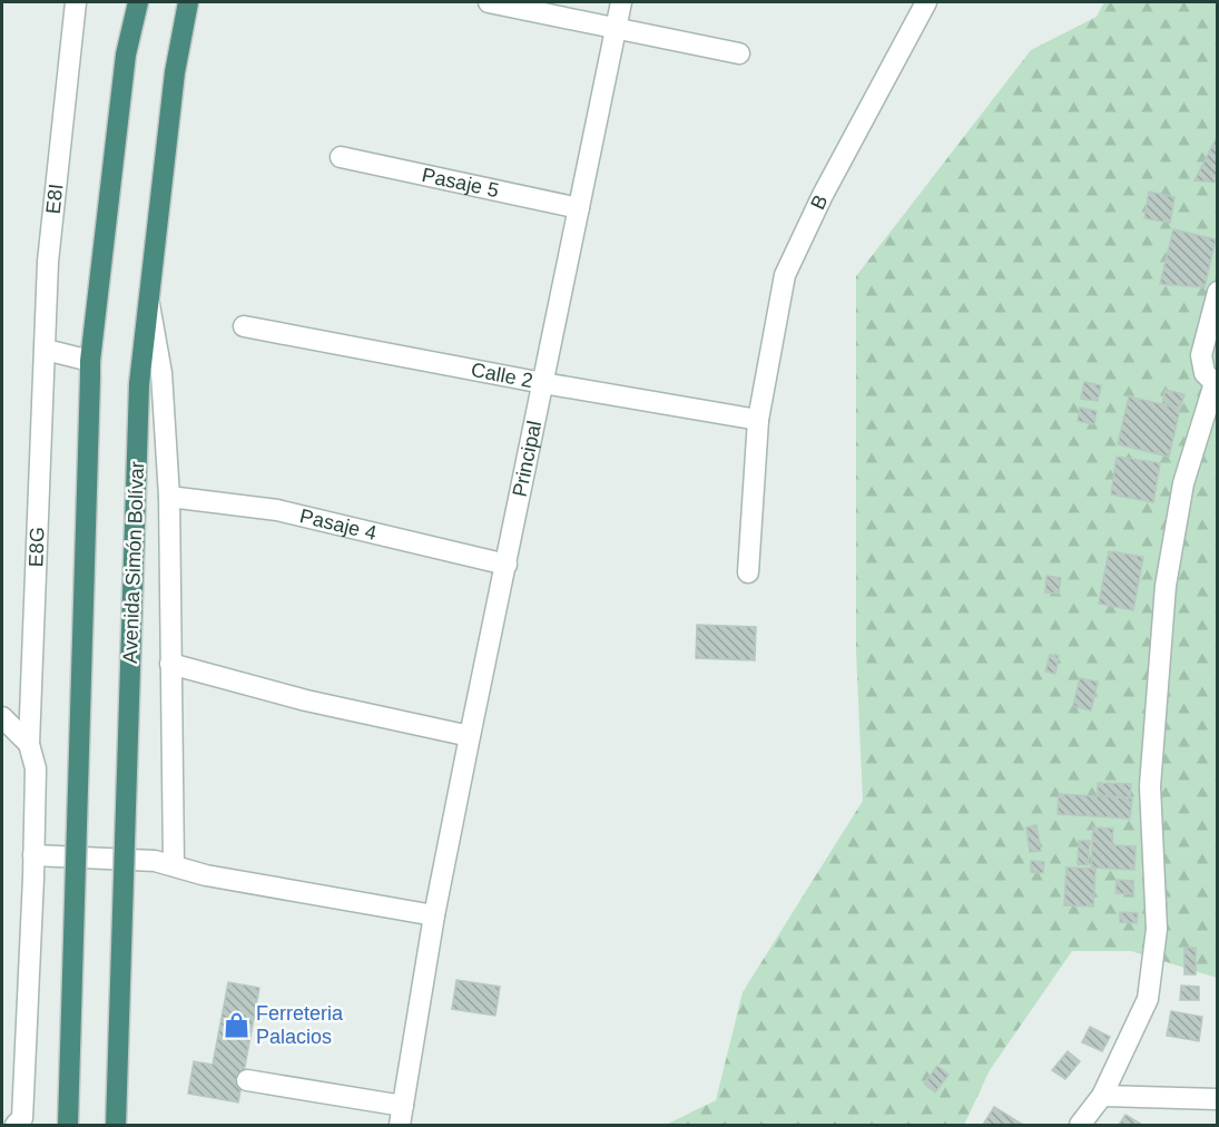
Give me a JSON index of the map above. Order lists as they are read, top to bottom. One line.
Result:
{"streets":{"highway":["Avenida Simón Bolívar"],"street":["Pasaje 5","E8I","B","Calle 2","Principal","Pasaje 4","E8G"]},"crossings":[["Pasaje 5","Principal"],["E8I","E8G"],["B","Calle 2"],["Calle 2","Principal"],["Principal","Pasaje 4"]],"places":{"shop":["Ferreteria Palacios"]}}
